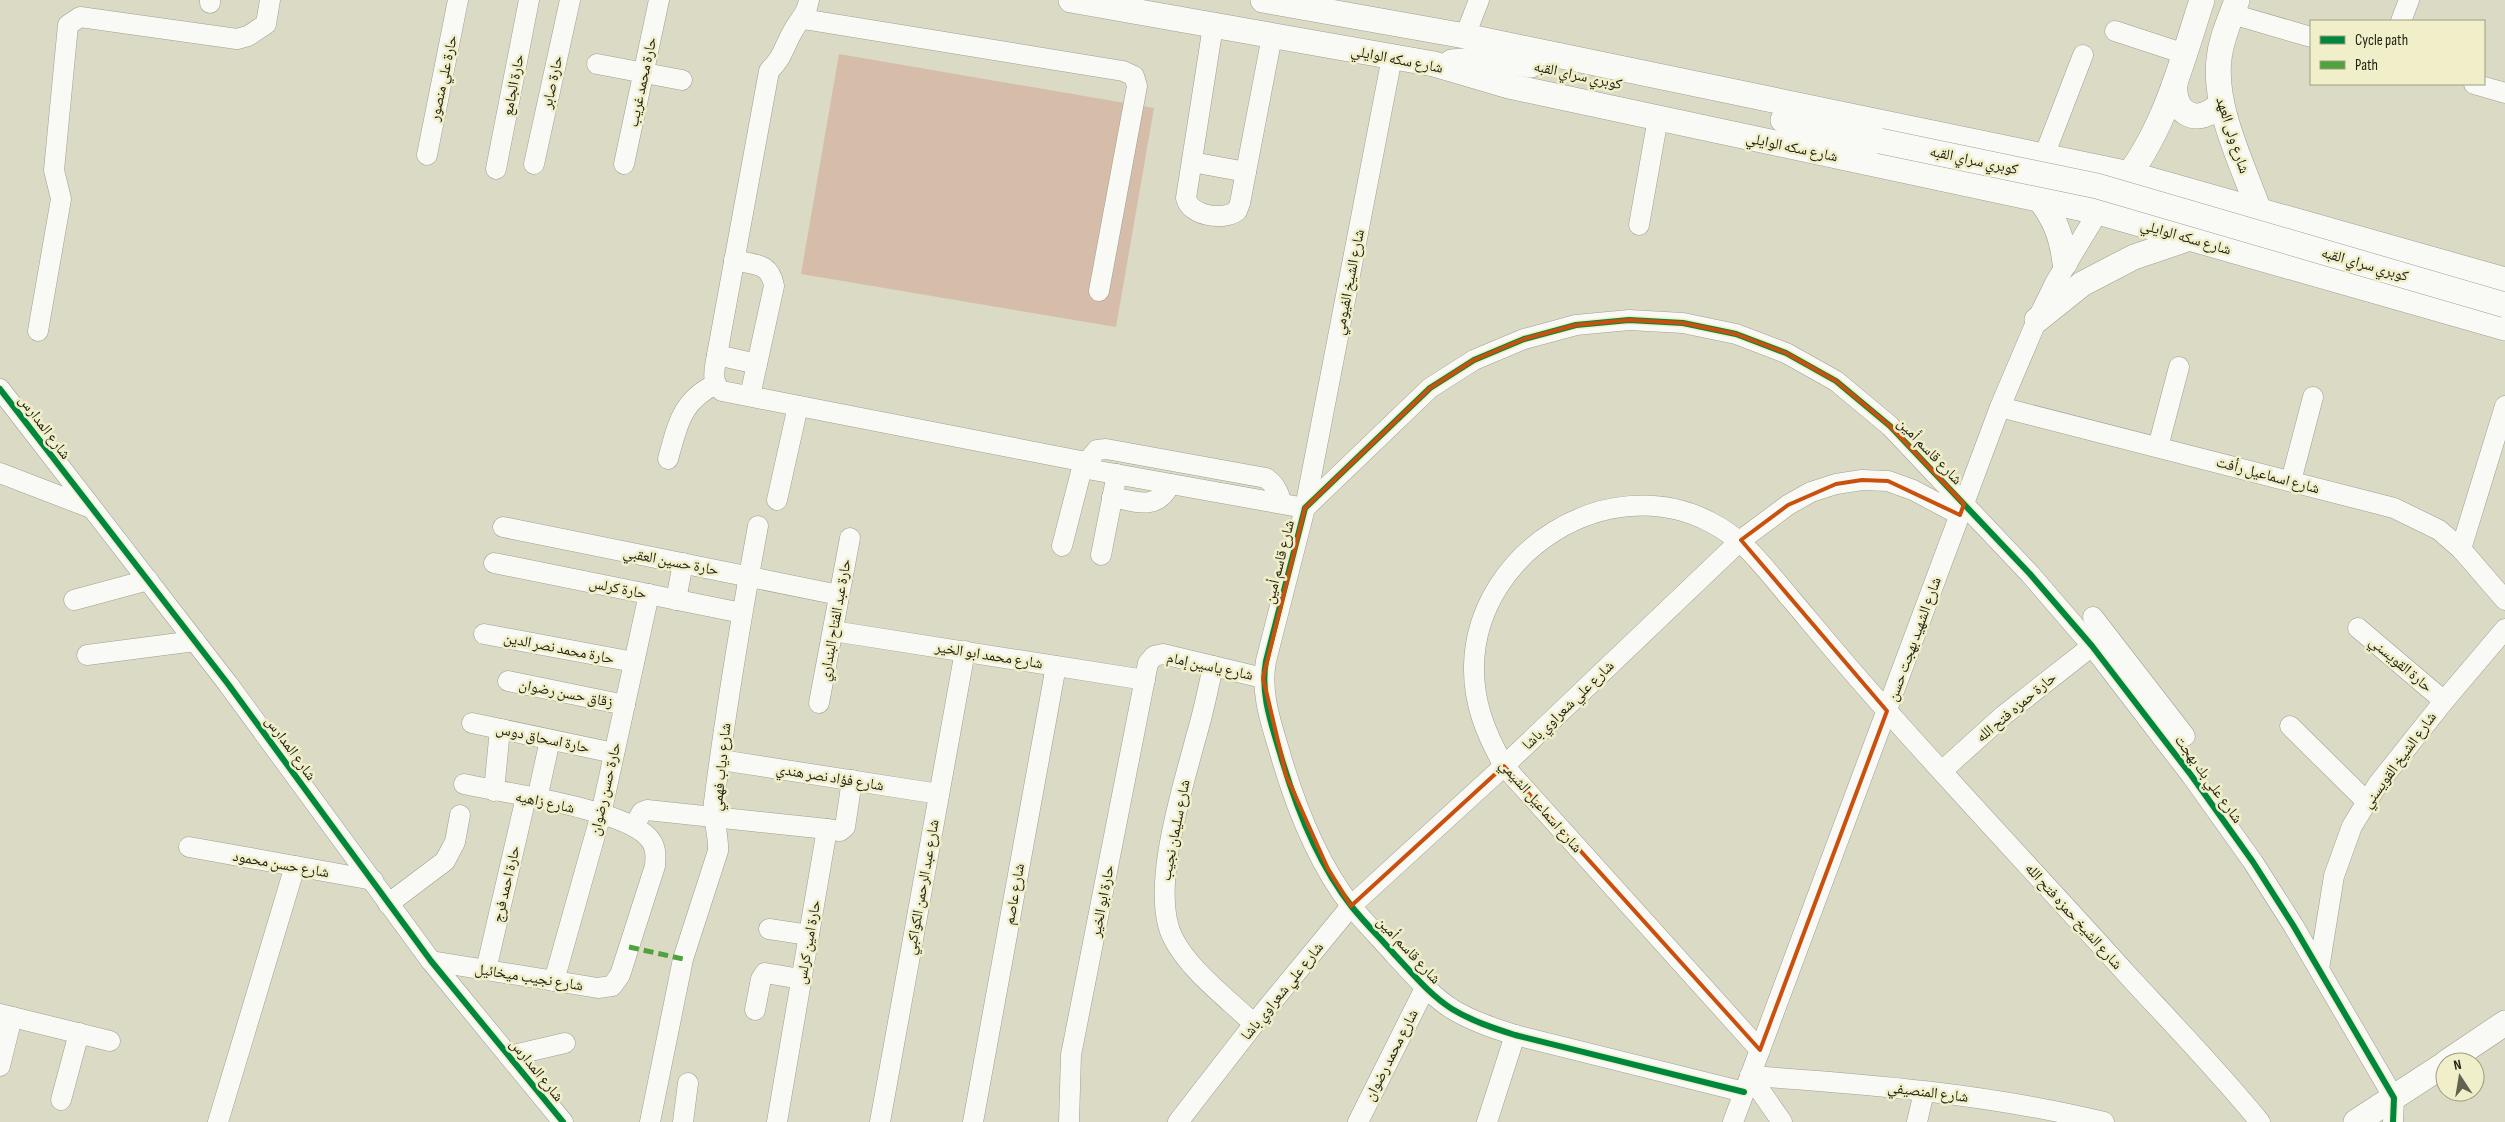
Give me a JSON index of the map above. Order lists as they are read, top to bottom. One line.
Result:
{"streets":{"main road":["شارع سكه الوايلي","كوبري سراي القبه","شارع ولى العهد"],"street":["حارة علي منصور","حارة صابر","حارة محمد غريب","حارة الجامع","شارع الشيخ الفيومي","شارع المدارس","شارع قاسم أمين","شارع اسماعيل رأفت","حارة حسين العقبي","حارة كرلس","حارة عبد الفتاح البنداري","شارع الشهيد بهجت حسن","حارة محمد نصر الدين","شارع محمد ابو الخير","حارة القويسني","شارع ياسين إمام","زقاق حسن رضوان","شارع علي شعراوي باشا","حارة حمزه فتح الله","حارة اسحاق دوس","شارع الشيخ القويسني","شارع دياب فهمي","شارع فؤاد نصر هندي","شارع علي بك بهجت","حارة حسن رضوان","شارع زاهيه","شارع اسماعيل الشيمي","شارع سليمان نجيب","شارع حسن محمود","حارة احمد فرج","شارع عبد الرحمن الكواكبي","شارع عاصم","حارة ابو الخير","شارع الشيخ حمزه فتح الله","حارة امين كرلس","شارع نجيب ميخائيل","شارع محمد رضوان","شارع المنصيفي"]},"crossings":[["شارع سكه الوايلي","كوبري سراي القبه"],["شارع سكه الوايلي","شارع الشيخ الفيومي"],["شارع سكه الوايلي","شارع الشهيد بهجت حسن"],["شارع الشيخ الفيومي","شارع قاسم أمين"],["شارع المدارس","شارع حسن محمود"],["شارع المدارس","شارع نجيب ميخائيل"],["شارع قاسم أمين","شارع الشهيد بهجت حسن"],["شارع قاسم أمين","شارع ياسين إمام"],["شارع قاسم أمين","شارع علي شعراوي باشا"],["شارع قاسم أمين","شارع علي بك بهجت"],["شارع قاسم أمين","شارع محمد رضوان"],["شارع قاسم أمين","شارع المنصيفي"],["شارع اسماعيل رأفت","شارع الشهيد بهجت حسن"],["حارة حسين العقبي","حارة عبد الفتاح البنداري"],["حارة حسين العقبي","شارع دياب فهمي"],["حارة كرلس","شارع دياب فهمي"],["حارة كرلس","حارة حسن رضوان"],["حارة عبد الفتاح البنداري","شارع محمد ابو الخير"],["شارع الشهيد بهجت حسن","شارع علي شعراوي باشا"],["شارع الشهيد بهجت حسن","شارع علي بك بهجت"],["شارع الشهيد بهجت حسن","شارع اسماعيل الشيمي"],["شارع الشهيد بهجت حسن","شارع الشيخ حمزه فتح الله"],["شارع الشهيد بهجت حسن","شارع المنصيفي"],["حارة محمد نصر الدين","حارة حسن رضوان"],["شارع محمد ابو الخير","شارع ياسين إمام"],["شارع محمد ابو الخير","شارع عبد الرحمن الكواكبي"],["شارع محمد ابو الخير","شارع عاصم"],["شارع محمد ابو الخير","حارة ابو الخير"],["حارة القويسني","شارع الشيخ القويسني"],["شارع ياسين إمام","شارع سليمان نجيب"],["شارع ياسين إمام","حارة ابو الخير"],["زقاق حسن رضوان","حارة حسن رضوان"],["شارع علي شعراوي باشا","شارع علي بك بهجت"],["شارع علي شعراوي باشا","شارع اسماعيل الشيمي"],["شارع علي شعراوي باشا","شارع سليمان نجيب"],["حارة حمزه فتح الله","شارع علي بك بهجت"],["حارة حمزه فتح الله","شارع الشيخ حمزه فتح الله"],["حارة اسحاق دوس","حارة حسن رضوان"],["حارة اسحاق دوس","حارة احمد فرج"],["شارع الشيخ القويسني","شارع علي بك بهجت"],["شارع دياب فهمي","شارع فؤاد نصر هندي"],["شارع فؤاد نصر هندي","شارع عبد الرحمن الكواكبي"],["حارة حسن رضوان","شارع زاهيه"],["حارة حسن رضوان","شارع نجيب ميخائيل"],["شارع زاهيه","حارة احمد فرج"],["شارع زاهيه","شارع نجيب ميخائيل"],["شارع اسماعيل الشيمي","شارع الشيخ حمزه فتح الله"],["حارة احمد فرج","شارع نجيب ميخائيل"]],"legend":["Cycle path","Path"],"north":"top"}
